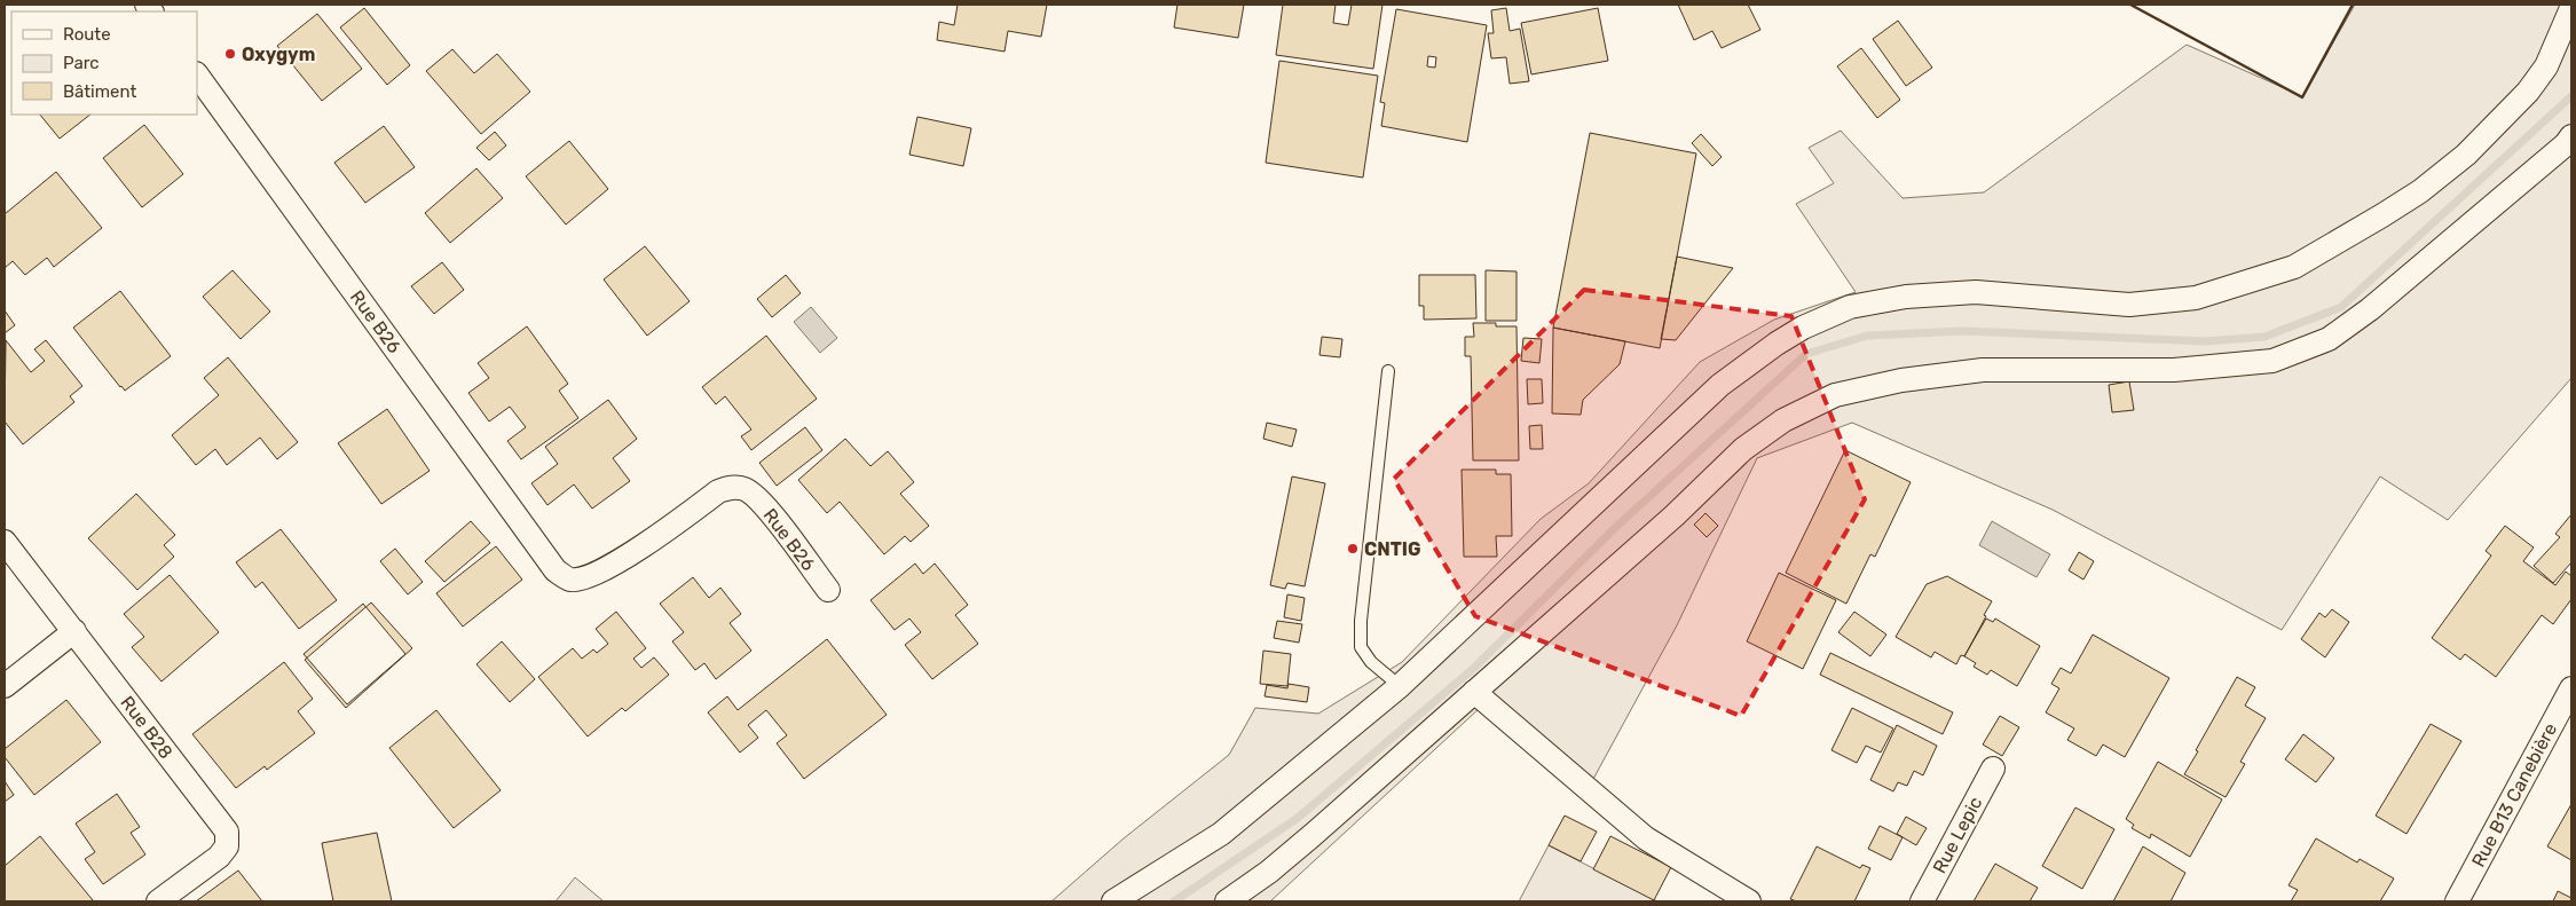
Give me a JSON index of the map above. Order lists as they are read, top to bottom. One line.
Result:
{"streets":{"street":["Rue B26","Rue B28","Rue B13 Canebière","Rue Lepic"]},"places":["Oxygym","CNTIG"],"legend":["Route","Parc","Bâtiment"]}
